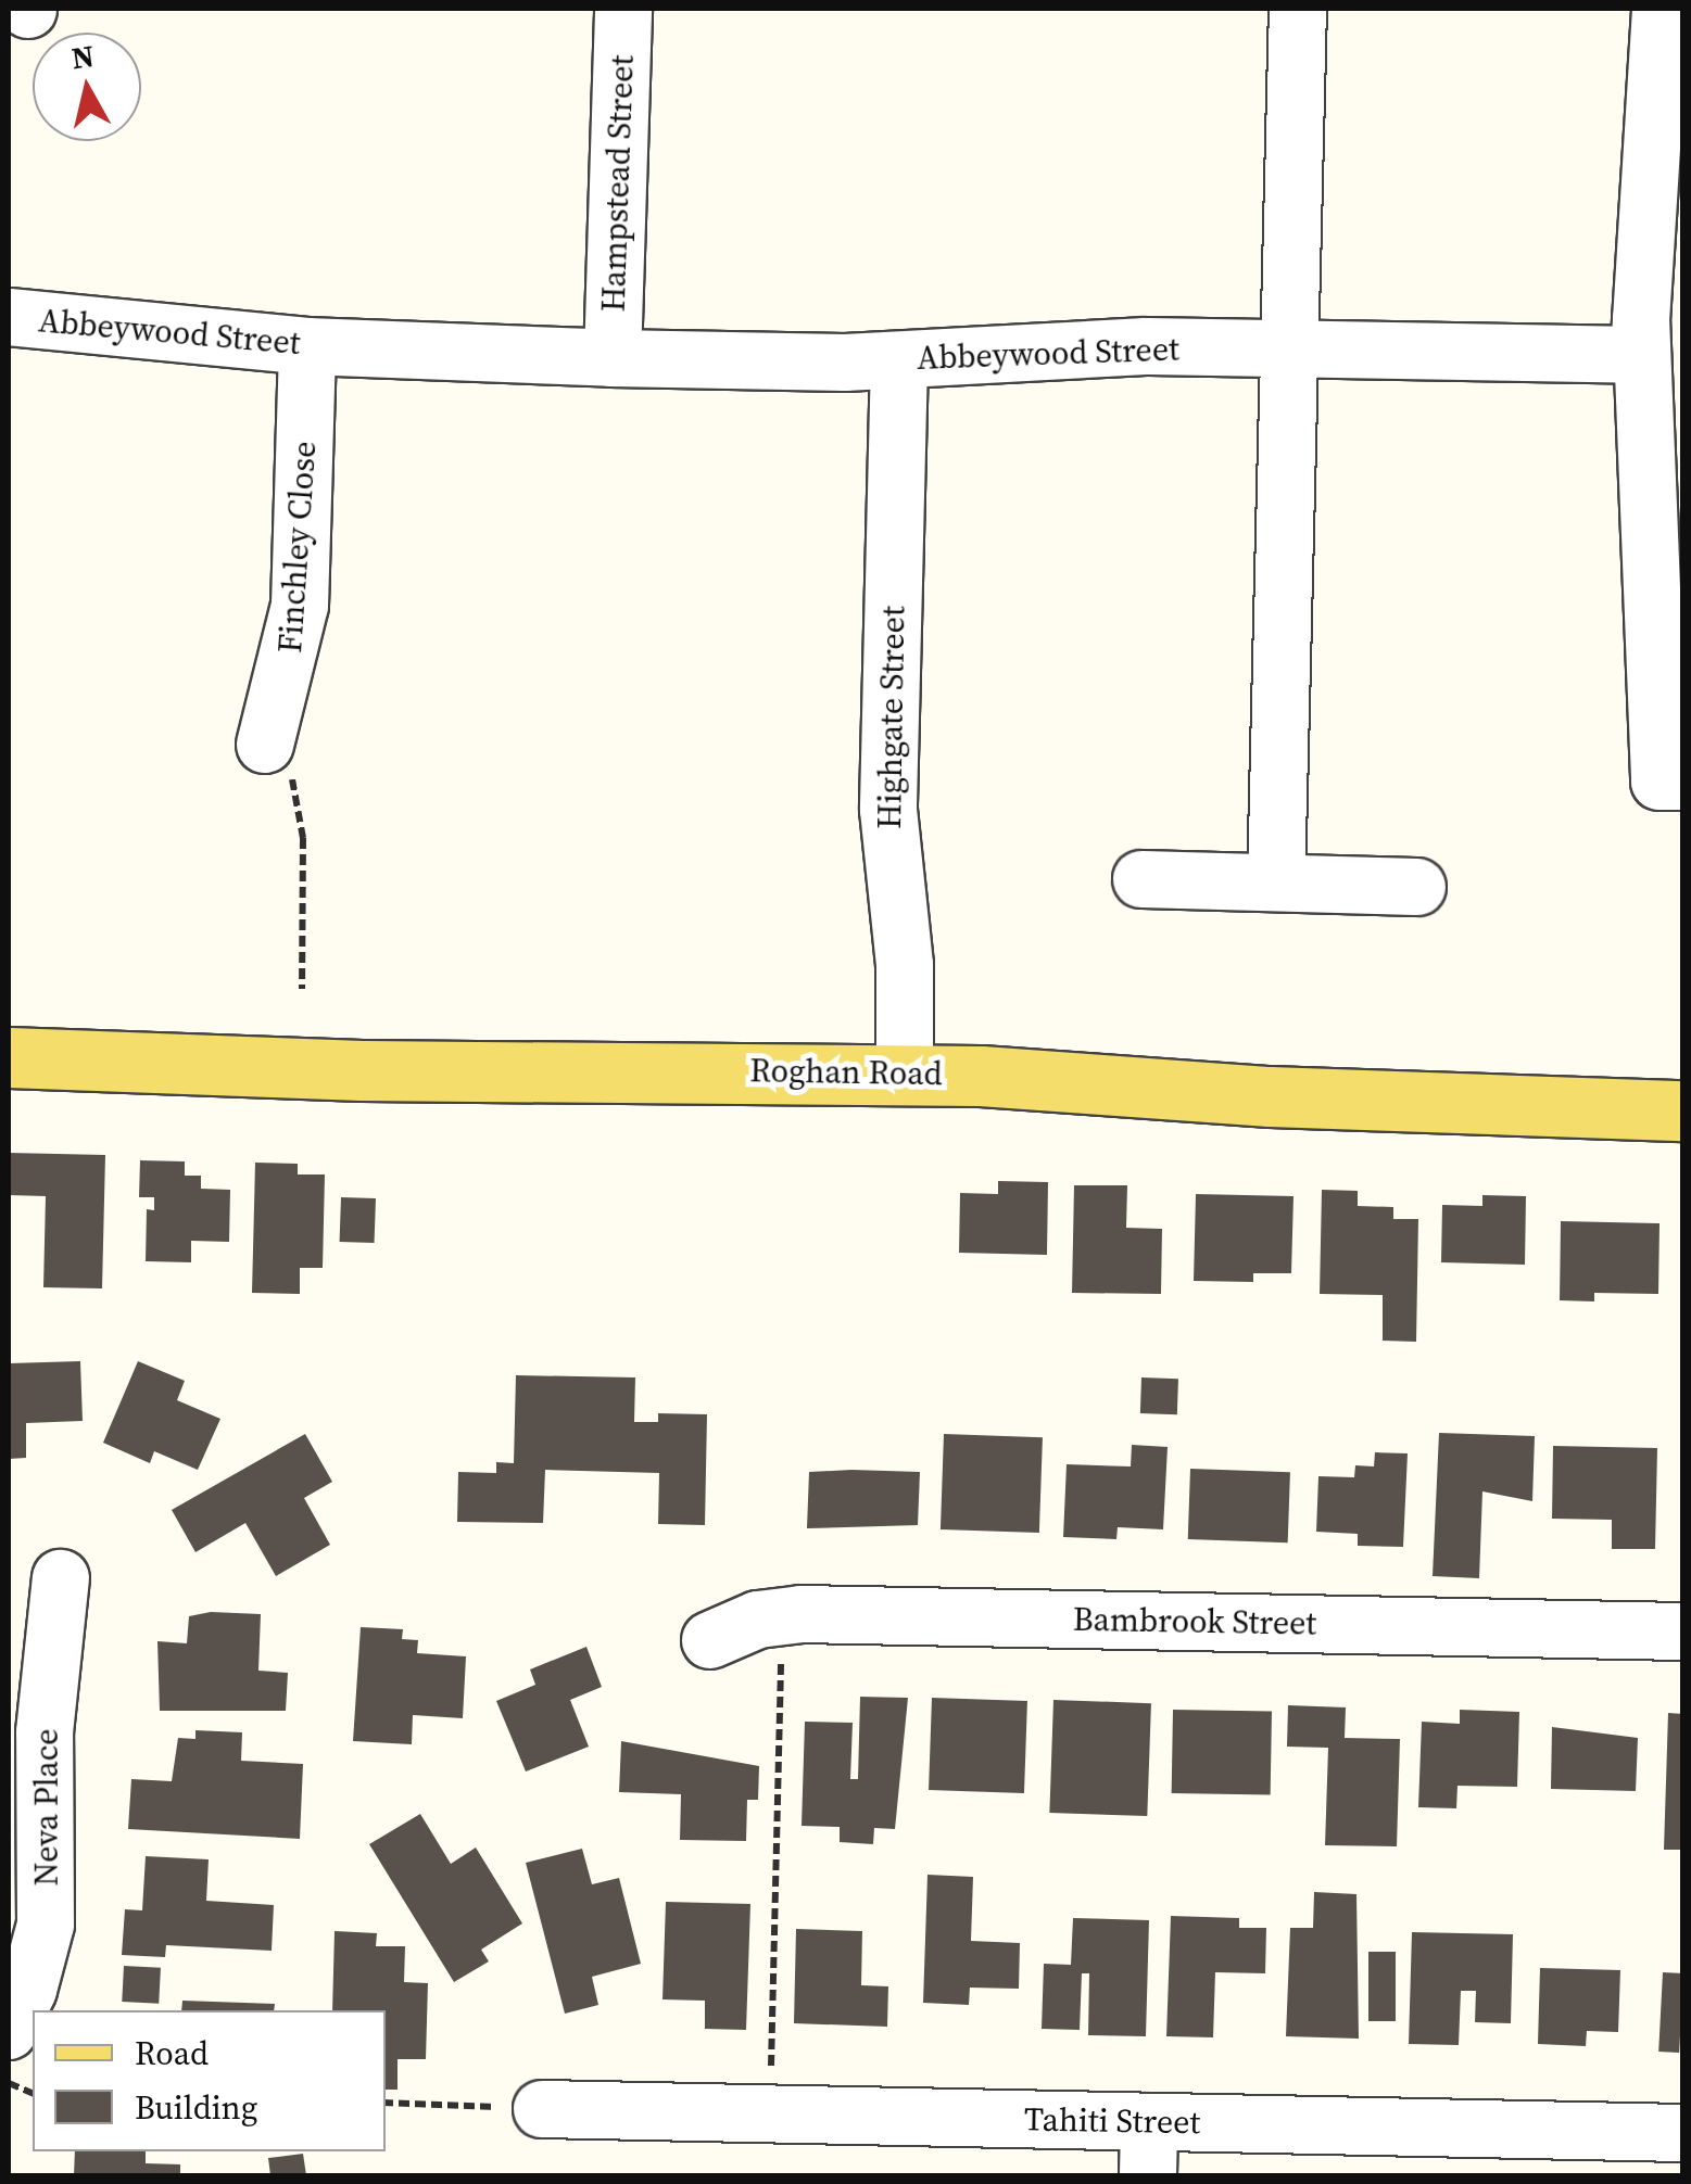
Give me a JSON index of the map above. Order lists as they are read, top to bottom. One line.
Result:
{"streets":{"main road":["Roghan Road"],"street":["Hampstead Street","Abbeywood Street","Finchley Close","Highgate Street","Bambrook Street","Neva Place","Tahiti Street"]},"crossings":[["Hampstead Street","Abbeywood Street"],["Abbeywood Street","Finchley Close"],["Abbeywood Street","Highgate Street"],["Highgate Street","Roghan Road"]],"legend":["Road","Building"],"north":"top"}
